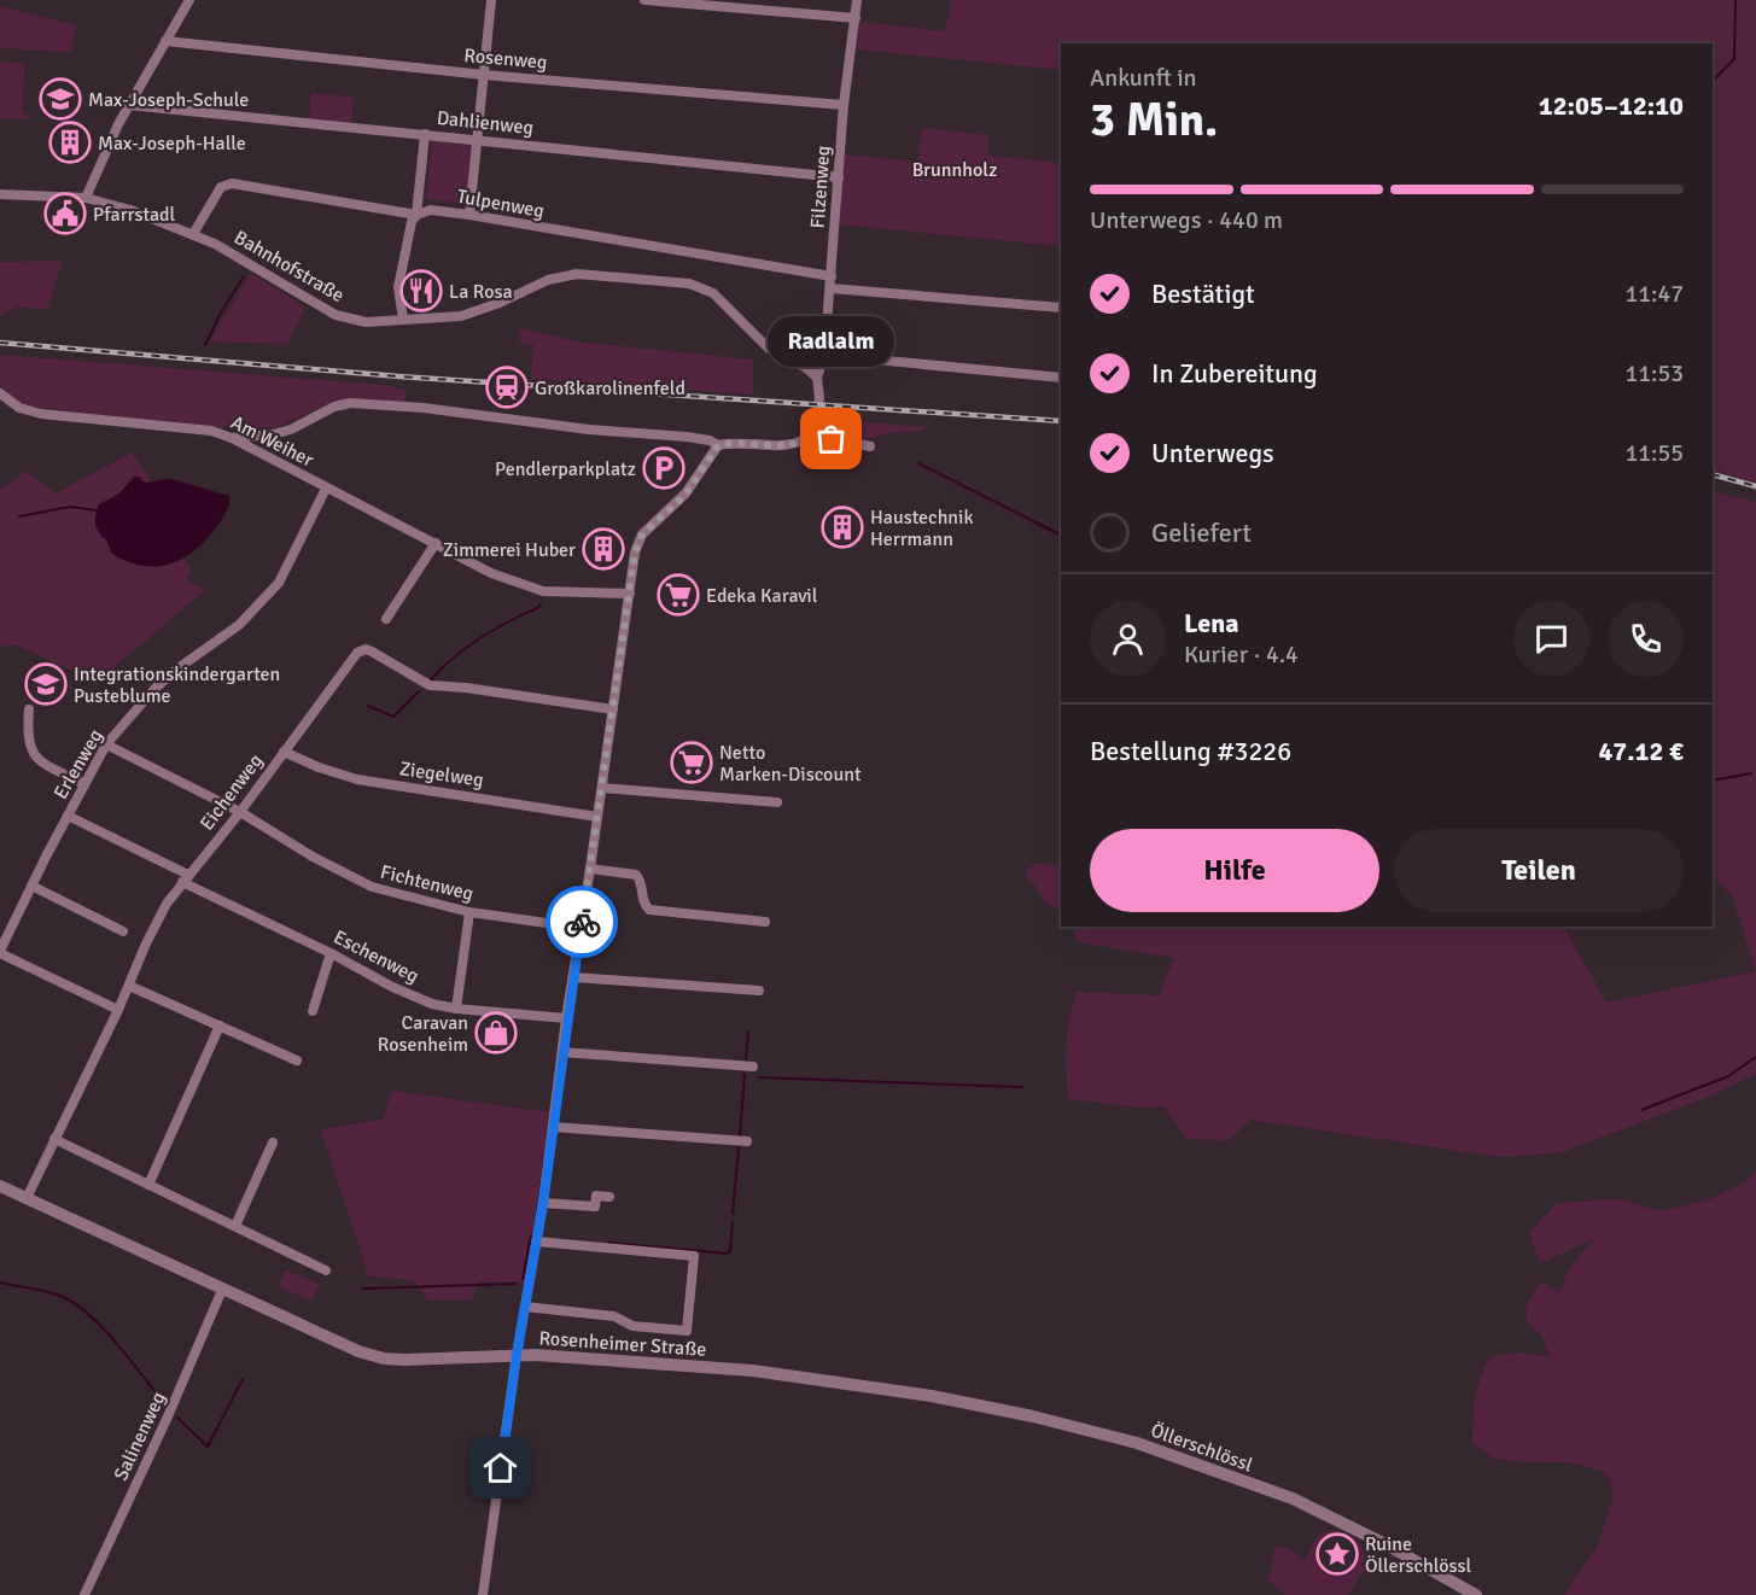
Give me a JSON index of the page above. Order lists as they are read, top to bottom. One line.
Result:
{"streets":{"street":["Rosenweg","Dahlienweg","Filzenweg","Tulpenweg","Bahnhofstraße","Am Weiher","Erlenweg","Ziegelweg","Eichenweg","Fichtenweg","Eschenweg","Rosenheimer Straße","Salinenweg","Öllerschlössl"]},"crossings":[["Rosenweg","Filzenweg"],["Dahlienweg","Filzenweg"],["Filzenweg","Tulpenweg"],["Filzenweg","Bahnhofstraße"],["Tulpenweg","Bahnhofstraße"],["Am Weiher","Erlenweg"],["Erlenweg","Fichtenweg"],["Erlenweg","Eschenweg"],["Ziegelweg","Eichenweg"],["Eichenweg","Fichtenweg"],["Eichenweg","Eschenweg"],["Eichenweg","Rosenheimer Straße"],["Rosenheimer Straße","Salinenweg"],["Rosenheimer Straße","Öllerschlössl"]],"parks":["Brunnholz"],"places":{"school or university":["Max-Joseph-Schule","Integrationskindergarten Pusteblume"],"building":["Max-Joseph-Halle","Haustechnik Herrmann","Zimmerei Huber"],"public building":["Pfarrstadl"],"restaurant":["La Rosa"],"station":["Großkarolinenfeld"],"other":["Radlalm"],"parking":["Pendlerparkplatz"],"supermarket":["Edeka Karavil","Netto Marken-Discount"],"shop":["Caravan Rosenheim"],"place":["Ruine Öllerschlössl"]},"page":{"heading":["3 Min.","Ankunft in","12:05–12:10"],"panel":["Lena","Kurier · 4.4","Bestellung #3226","47.12 €"],"bar":"Unterwegs · 440 m","list":[["Bestätigt","11:47"],["In Zubereitung","11:53"],["Unterwegs","11:55"],"Geliefert"],"bubble":"Radlalm","buttons":["Hilfe","Teilen"]}}
